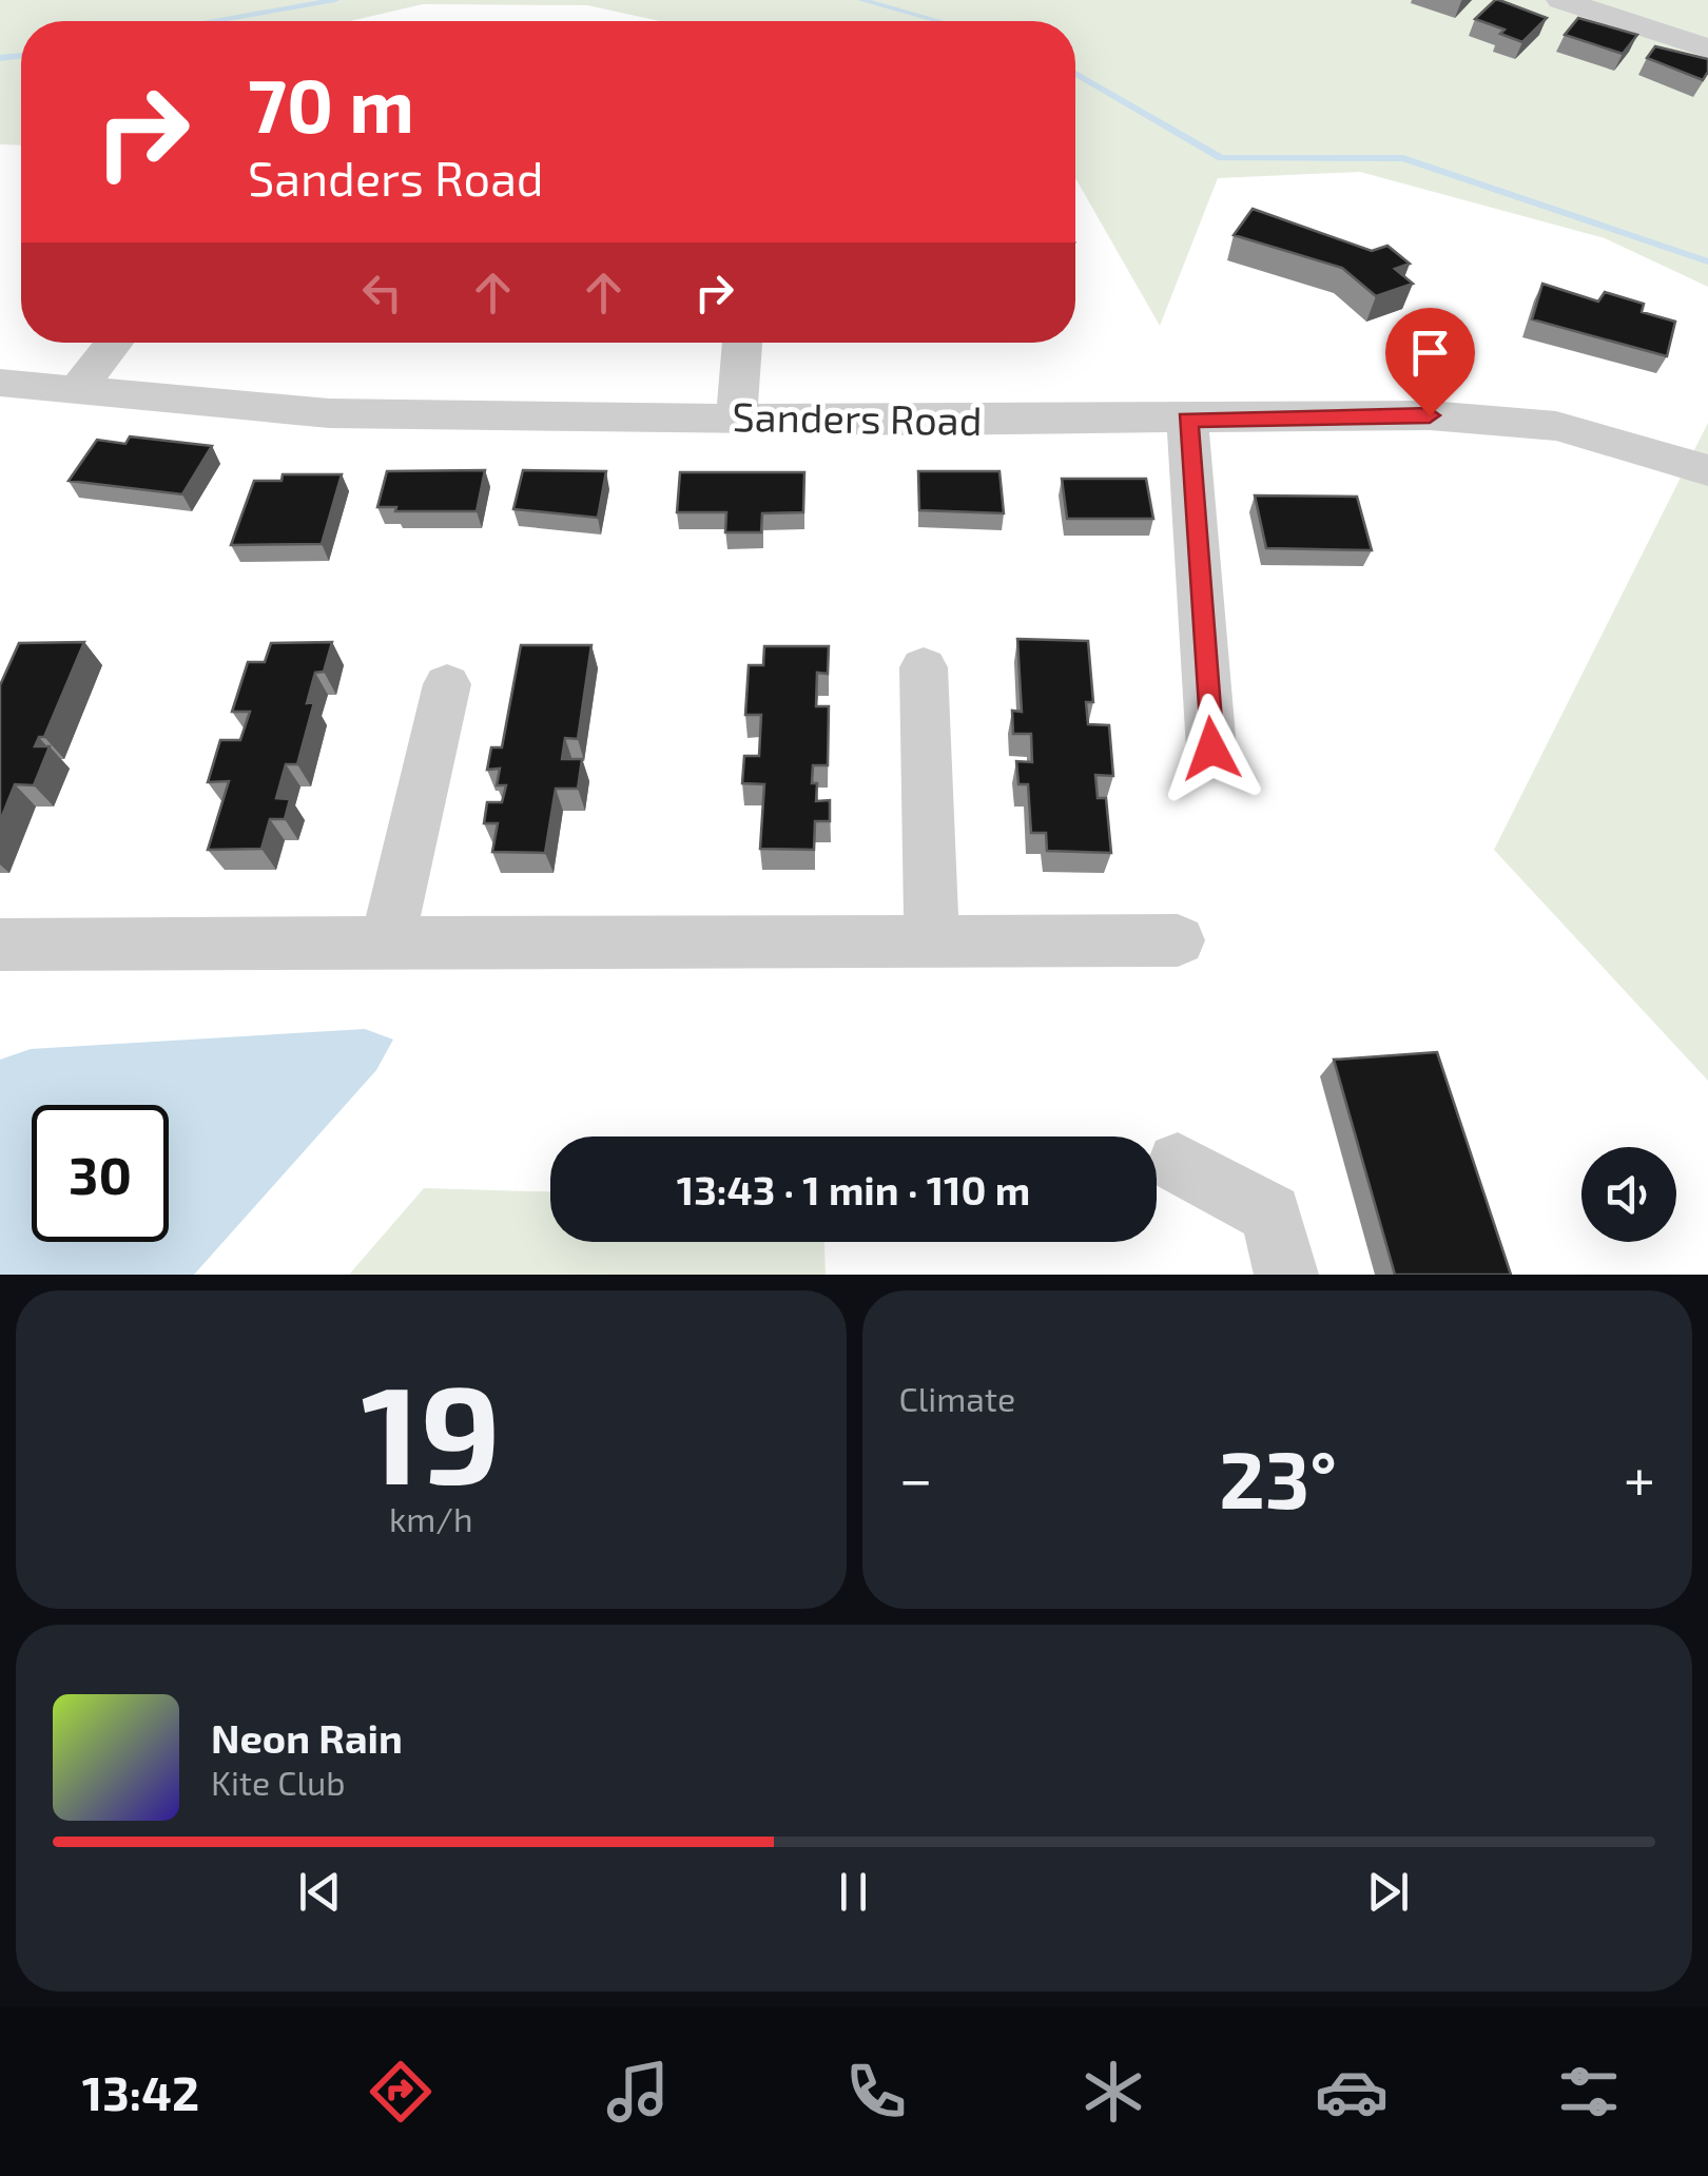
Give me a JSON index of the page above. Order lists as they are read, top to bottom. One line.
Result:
{"streets":{"street":["Sanders Road"]},"page":{"turn":["70 m","Sanders Road"],"limit":"30","trip":"13:43 · 1 min · 110 m","tile":[["19","km/h"],"Climate"],"heat":["−","23°","+"],"song":["Neon Rain","Kite Club"],"tabs":"13:42"}}
